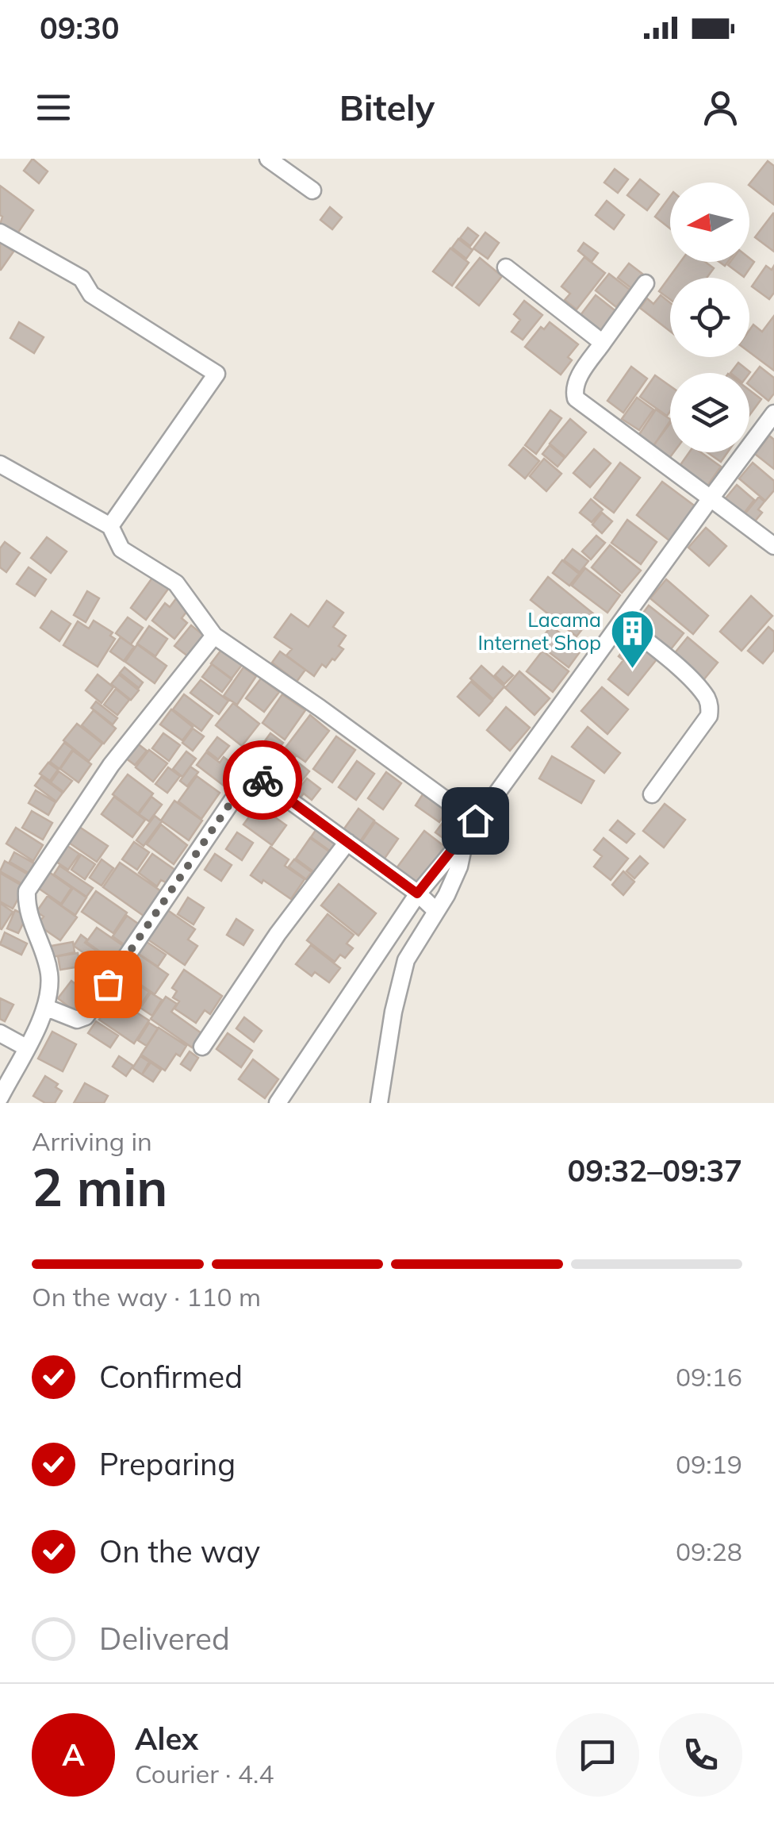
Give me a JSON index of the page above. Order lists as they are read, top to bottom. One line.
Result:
{"places":{"building":["Lacama Internet Shop"]},"north":"left","page":{"status":"09:30","header":"Bitely","heading":["2 min","Arriving in","09:32–09:37"],"panel":["Alex","Courier · 4.4"],"bar":"On the way · 110 m","list":[["Confirmed","09:16"],["Preparing","09:19"],["On the way","09:28"],"Delivered"],"round":"A"}}
